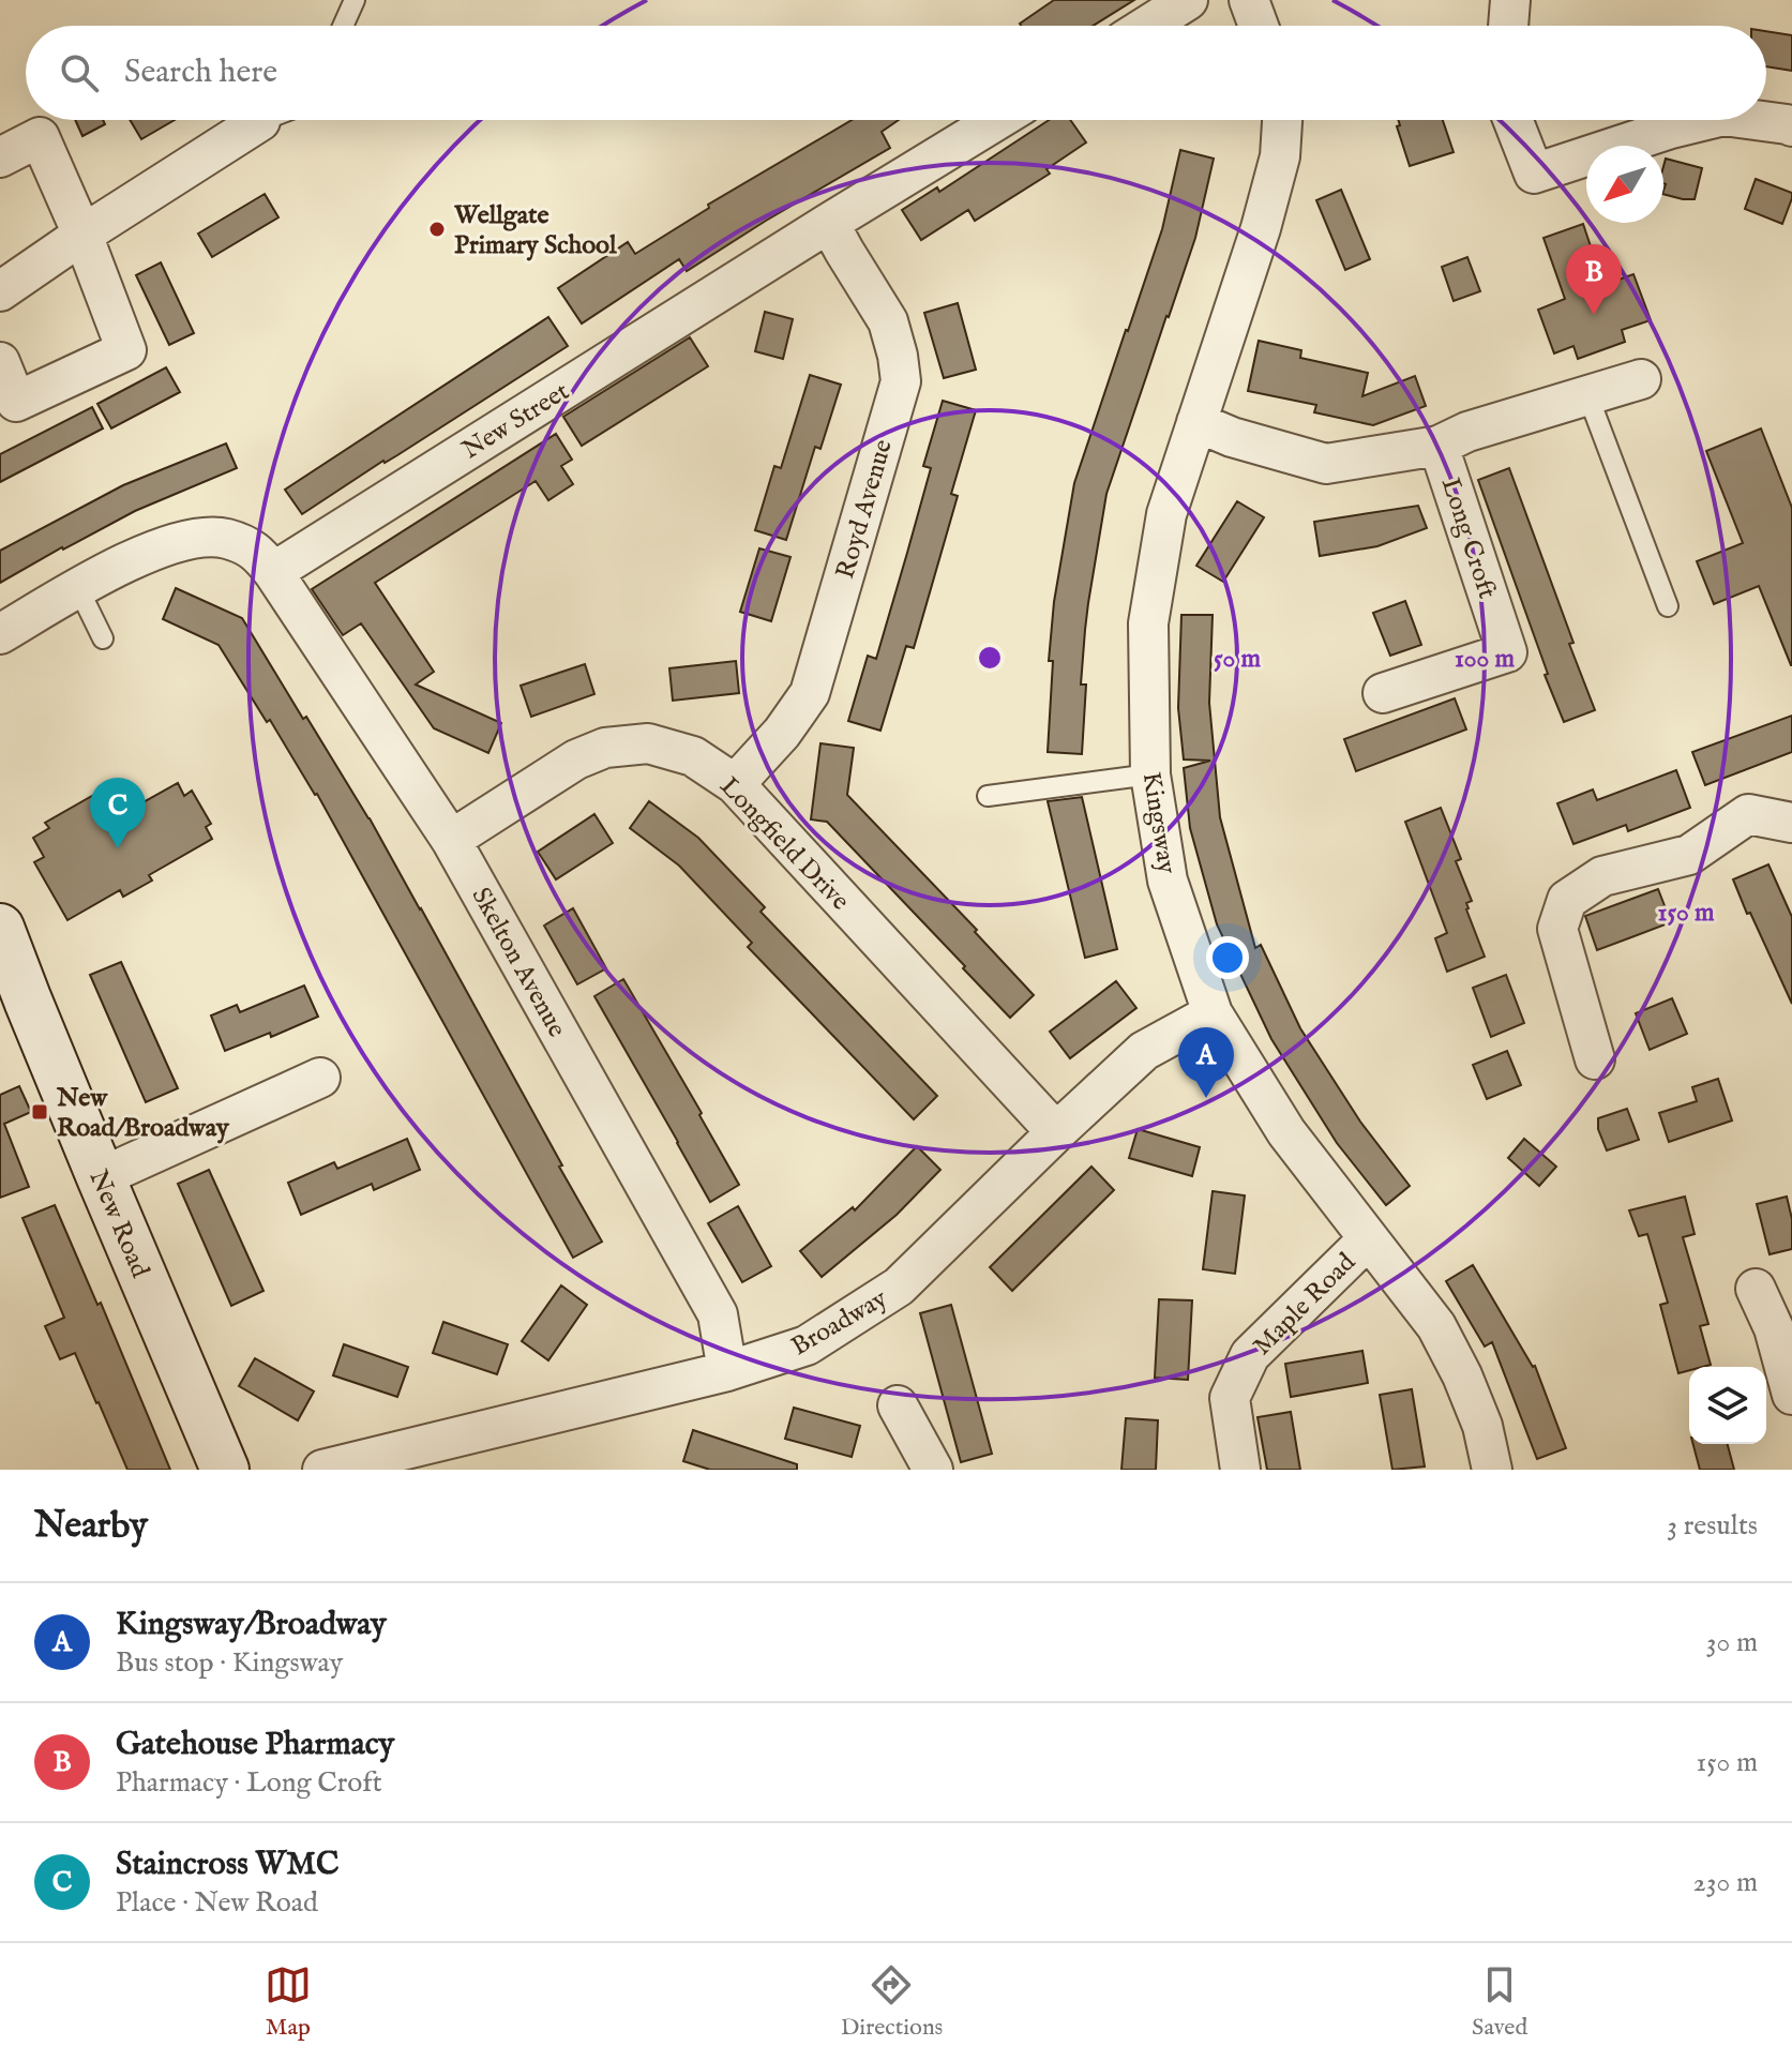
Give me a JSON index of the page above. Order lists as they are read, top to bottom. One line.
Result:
{"streets":{"street":["New Street","Royd Avenue","Long Croft","Kingsway","Longfield Drive","Skelton Avenue","New Road","Maple Road","Broadway"]},"crossings":[["New Street","Royd Avenue"],["New Street","Skelton Avenue"],["Royd Avenue","Longfield Drive"],["Long Croft","Kingsway"],["Kingsway","Maple Road"],["Kingsway","Broadway"],["Longfield Drive","Skelton Avenue"],["Longfield Drive","Broadway"],["Skelton Avenue","Broadway"]],"places":{"other":["Wellgate Primary School"],"transit":["New Road/Broadway"]},"north":"bottom left","page":{"search":"Search here","pins":["B","C","A"],"heading":["Nearby","3 results"],"list":[{"mark":"A","name":"Kingsway/Broadway","note":"Bus stop · Kingsway","value":"30 m"},{"mark":"B","name":"Gatehouse Pharmacy","note":"Pharmacy · Long Croft","value":"150 m"},{"mark":"C","name":"Staincross WMC","note":"Place · New Road","value":"230 m"}],"nav":["Map","Directions","Saved"]},"rings":["50 m","100 m","150 m"]}
